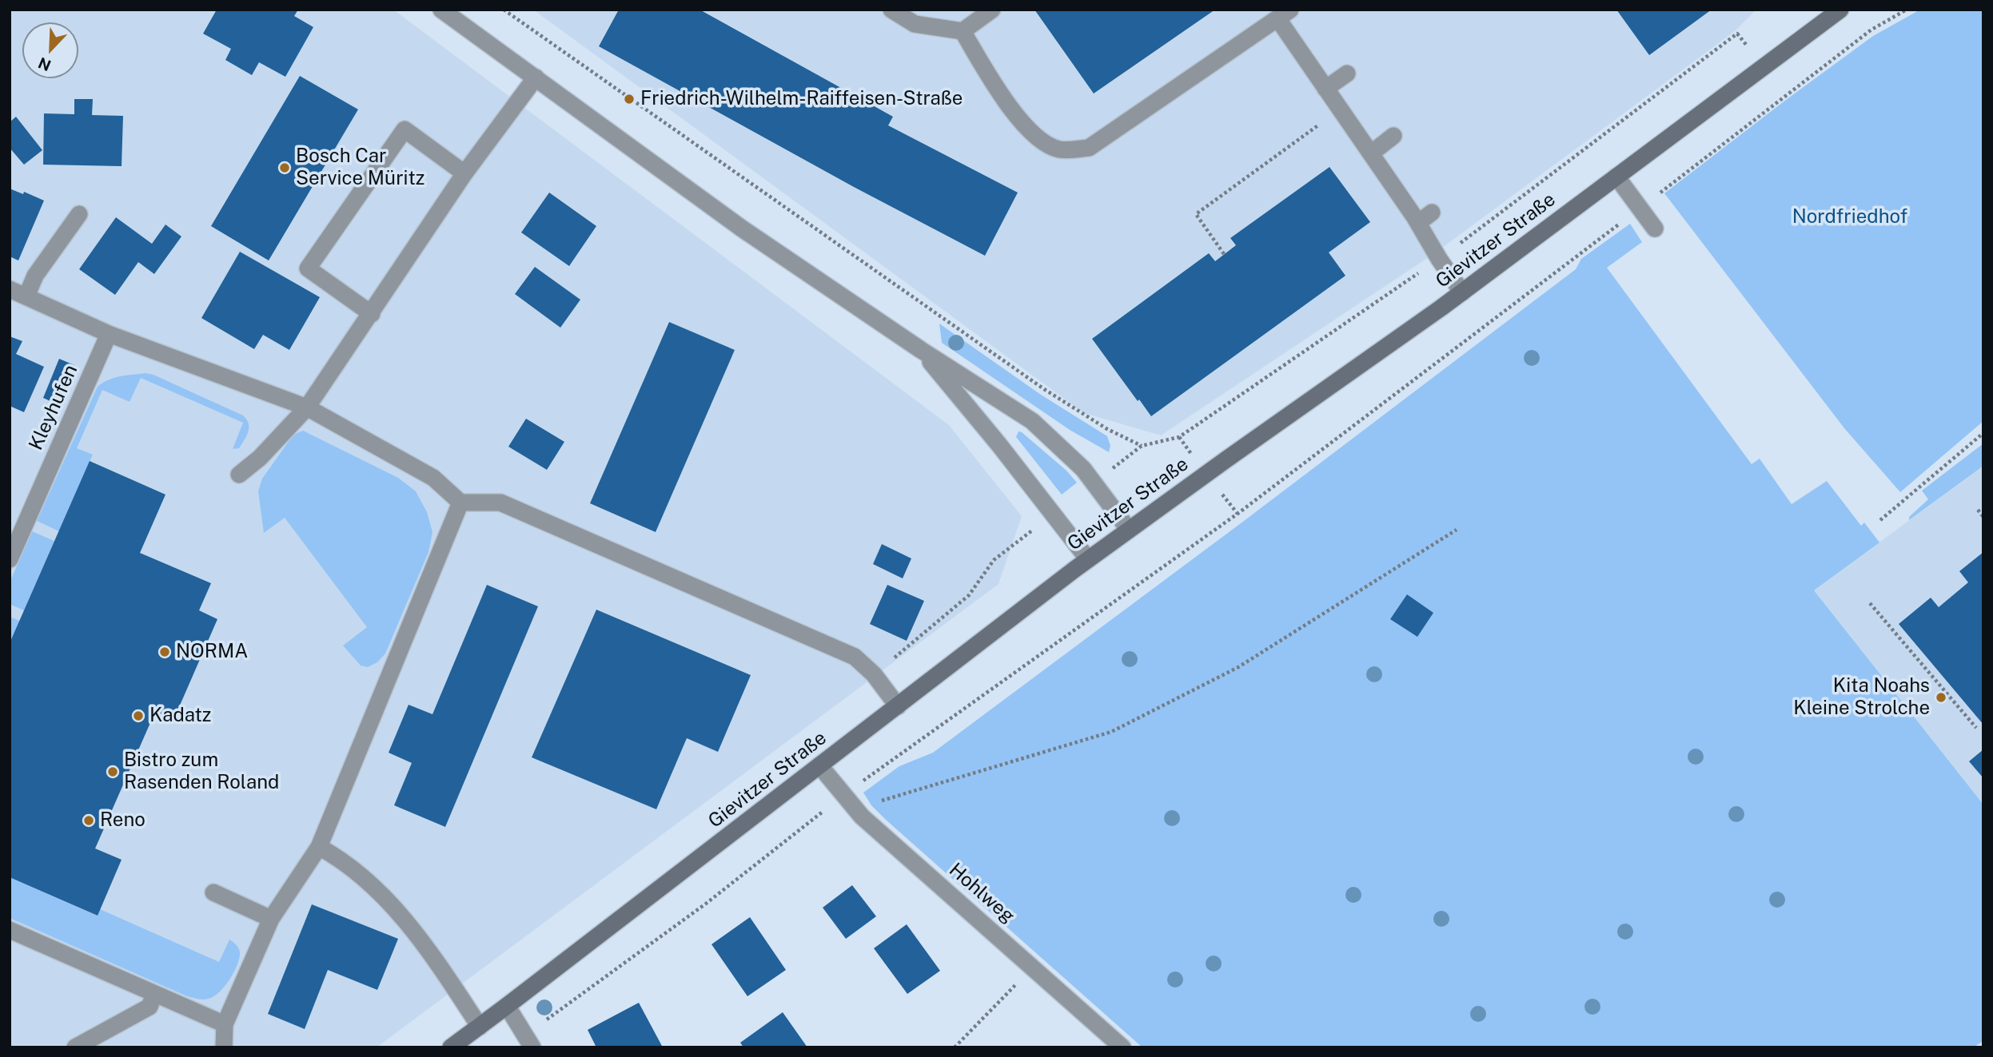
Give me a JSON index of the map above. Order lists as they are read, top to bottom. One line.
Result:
{"streets":{"main road":["Gievitzer Straße"],"street":["Kleyhufen","Hohlweg"]},"crossings":[["Gievitzer Straße","Hohlweg"]],"parks":["Nordfriedhof"],"places":["Friedrich-Wilhelm-Raiffeisen-Straße","Bosch Car Service Müritz","NORMA","Kita Noahs Kleine Strolche","Kadatz","Bistro zum Rasenden Roland","Reno"],"north":"bottom left"}
